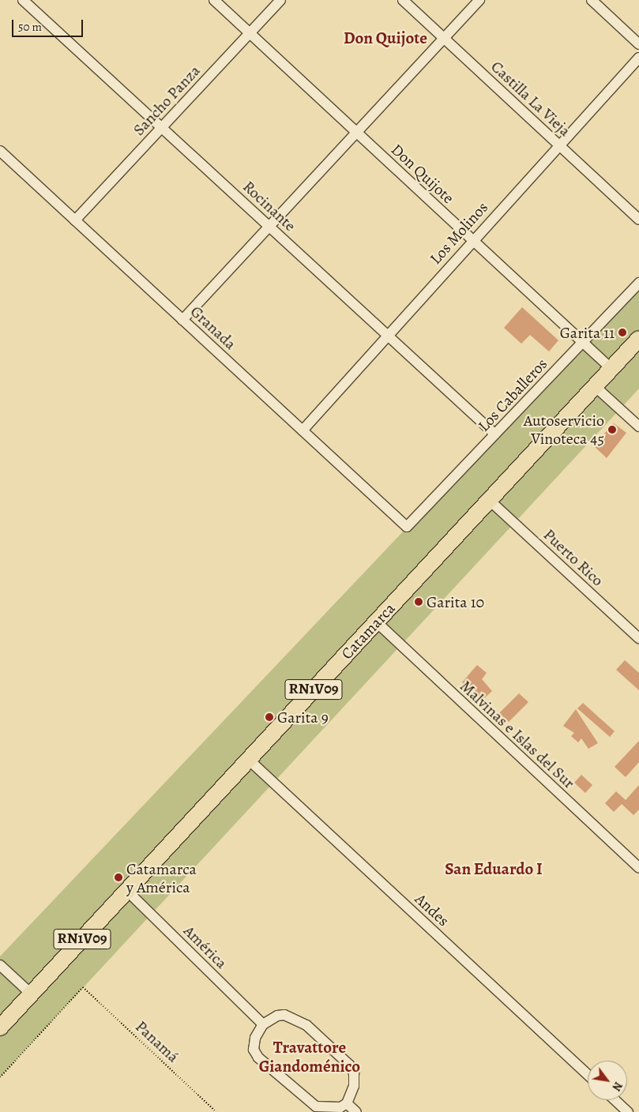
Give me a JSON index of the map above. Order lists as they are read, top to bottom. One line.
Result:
{"streets":{"main road":["Catamarca","RN1V09"],"street":["Castilla La Vieja","Sancho Panza","Don Quijote","Rocinante","Los Molinos","Granada","Los Caballeros","Puerto Rico","Malvinas e Islas del Sur","Andes","América"],"path":["Panamá"]},"crossings":[["Castilla La Vieja","Los Molinos"],["Sancho Panza","Don Quijote"],["Sancho Panza","Rocinante"],["Sancho Panza","Granada"],["Don Quijote","Los Molinos"],["Don Quijote","Los Caballeros"],["Don Quijote","Catamarca"],["Rocinante","Los Molinos"],["Rocinante","Los Caballeros"],["Los Molinos","Granada"],["Granada","Los Caballeros"],["Puerto Rico","Catamarca"],["Catamarca","Malvinas e Islas del Sur"],["Catamarca","Andes"],["Catamarca","América"]],"districts":["Don Quijote","San Eduardo I","Travattore Giandoménico"],"places":["Garita 11","Autoservicio Vinoteca 45","Garita 10","Garita 9","Catamarca y América"],"scale_bar":"50 m","north":"bottom right"}
